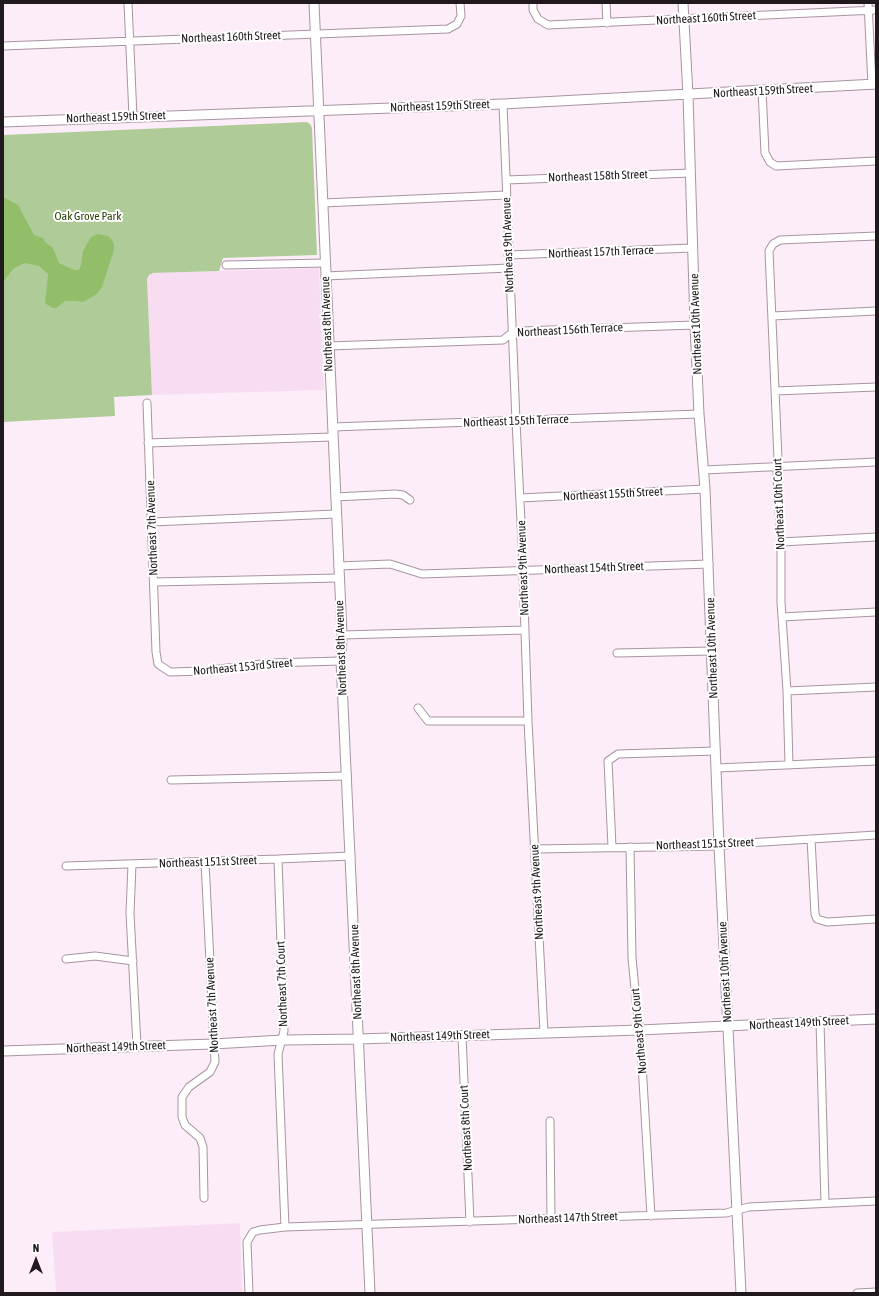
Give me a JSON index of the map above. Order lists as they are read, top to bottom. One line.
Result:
{"streets":{"street":["Northeast 160th Street","Northeast 159th Street","Northeast 158th Street","Northeast 9th Avenue","Northeast 157th Terrace","Northeast 8th Avenue","Northeast 10th Avenue","Northeast 156th Terrace","Northeast 155th Terrace","Northeast 155th Street","Northeast 10th Court","Northeast 7th Avenue","Northeast 154th Street","Northeast 153rd Street","Northeast 151st Street","Northeast 7th Court","Northeast 149th Street","Northeast 9th Court","Northeast 8th Court","Northeast 147th Street"]},"crossings":[["Northeast 160th Street","Northeast 8th Avenue"],["Northeast 160th Street","Northeast 10th Avenue"],["Northeast 159th Street","Northeast 9th Avenue"],["Northeast 159th Street","Northeast 8th Avenue"],["Northeast 159th Street","Northeast 10th Avenue"],["Northeast 158th Street","Northeast 9th Avenue"],["Northeast 158th Street","Northeast 10th Avenue"],["Northeast 9th Avenue","Northeast 157th Terrace"],["Northeast 9th Avenue","Northeast 156th Terrace"],["Northeast 9th Avenue","Northeast 155th Terrace"],["Northeast 9th Avenue","Northeast 155th Street"],["Northeast 9th Avenue","Northeast 154th Street"],["Northeast 9th Avenue","Northeast 151st Street"],["Northeast 9th Avenue","Northeast 149th Street"],["Northeast 157th Terrace","Northeast 10th Avenue"],["Northeast 8th Avenue","Northeast 156th Terrace"],["Northeast 8th Avenue","Northeast 155th Terrace"],["Northeast 8th Avenue","Northeast 154th Street"],["Northeast 8th Avenue","Northeast 153rd Street"],["Northeast 8th Avenue","Northeast 151st Street"],["Northeast 8th Avenue","Northeast 149th Street"],["Northeast 8th Avenue","Northeast 147th Street"],["Northeast 10th Avenue","Northeast 156th Terrace"],["Northeast 10th Avenue","Northeast 155th Terrace"],["Northeast 10th Avenue","Northeast 155th Street"],["Northeast 10th Avenue","Northeast 154th Street"],["Northeast 10th Avenue","Northeast 151st Street"],["Northeast 10th Avenue","Northeast 149th Street"],["Northeast 10th Avenue","Northeast 147th Street"],["Northeast 7th Avenue","Northeast 153rd Street"],["Northeast 7th Avenue","Northeast 151st Street"],["Northeast 7th Avenue","Northeast 149th Street"],["Northeast 151st Street","Northeast 7th Court"],["Northeast 151st Street","Northeast 9th Court"],["Northeast 7th Court","Northeast 149th Street"],["Northeast 7th Court","Northeast 147th Street"],["Northeast 149th Street","Northeast 9th Court"],["Northeast 149th Street","Northeast 8th Court"],["Northeast 9th Court","Northeast 147th Street"],["Northeast 8th Court","Northeast 147th Street"]],"parks":["Oak Grove Park"],"north":"top"}
